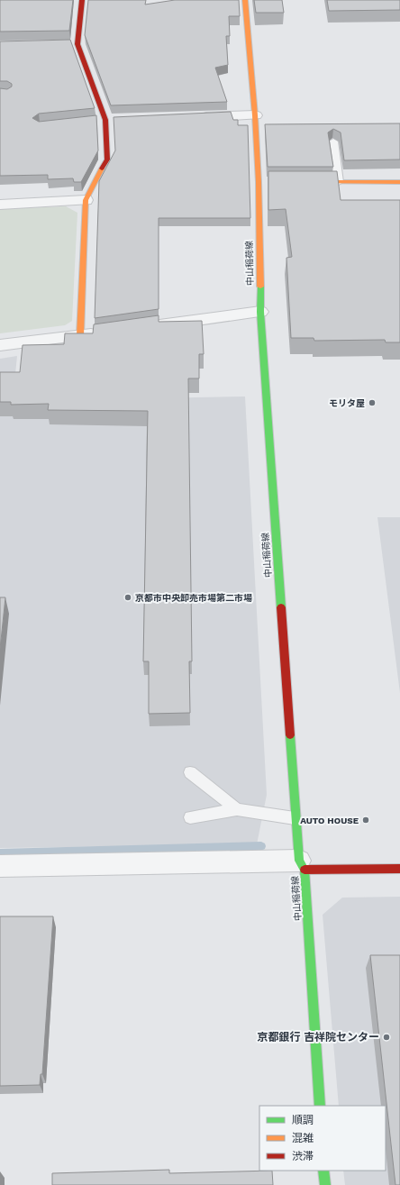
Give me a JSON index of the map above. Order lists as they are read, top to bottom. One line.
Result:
{"streets":{"main road":["中山稲荷線"]},"places":["モリタ屋","京都市中央卸売市場第二市場","AUTO HOUSE","京都銀行 吉祥院センター"],"legend":["順調","混雑","渋滞"]}
